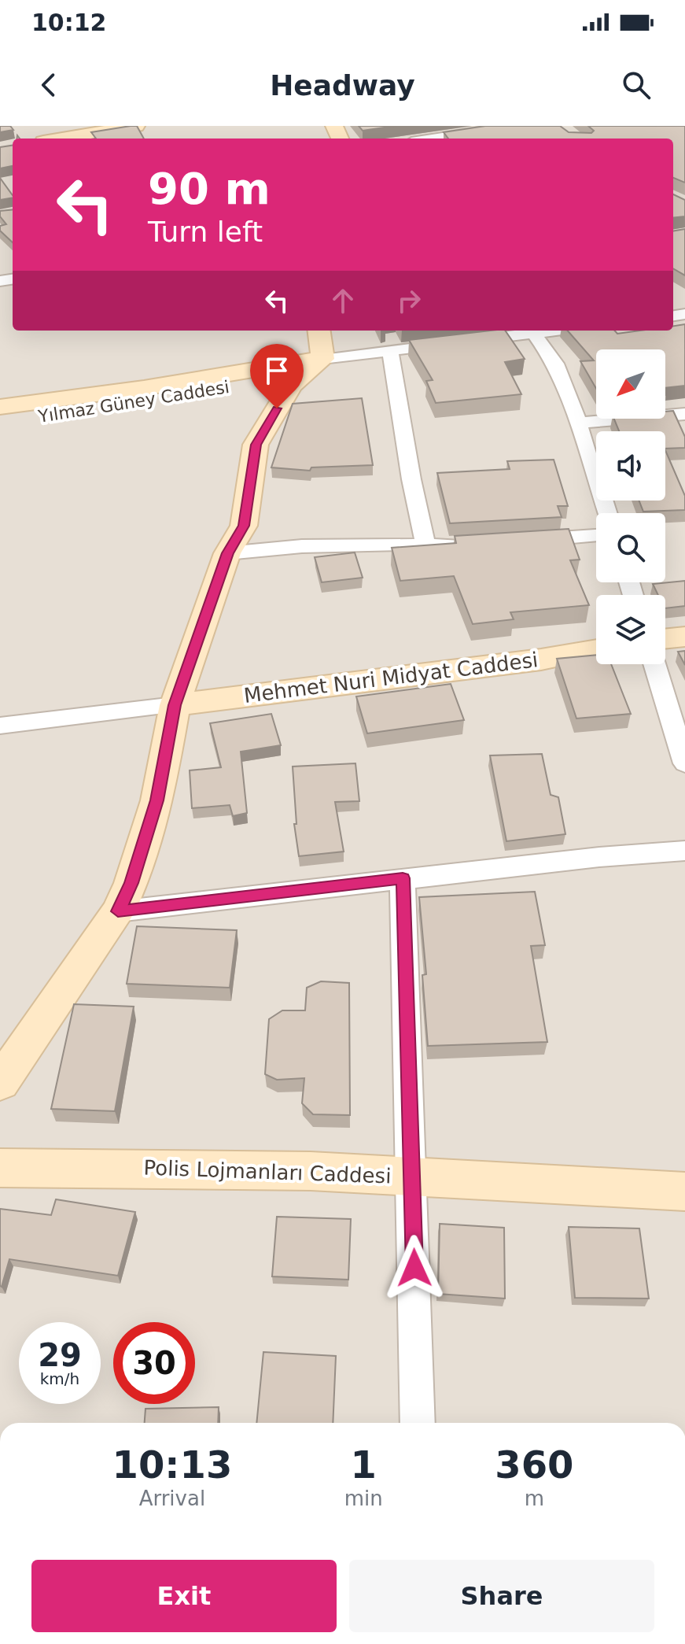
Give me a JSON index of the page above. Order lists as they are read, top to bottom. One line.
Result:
{"streets":{"street":["Yılmaz Güney Caddesi","Mehmet Nuri Midyat Caddesi","Polis Lojmanları Caddesi"]},"north":"bottom left","page":{"status":"10:12","header":"Headway","turn":["90 m","Turn left"],"speed":"29 km/h","limit":"30","eta":["10:13","Arrival","1","min","360","m"],"buttons":["Exit","Share"]}}
